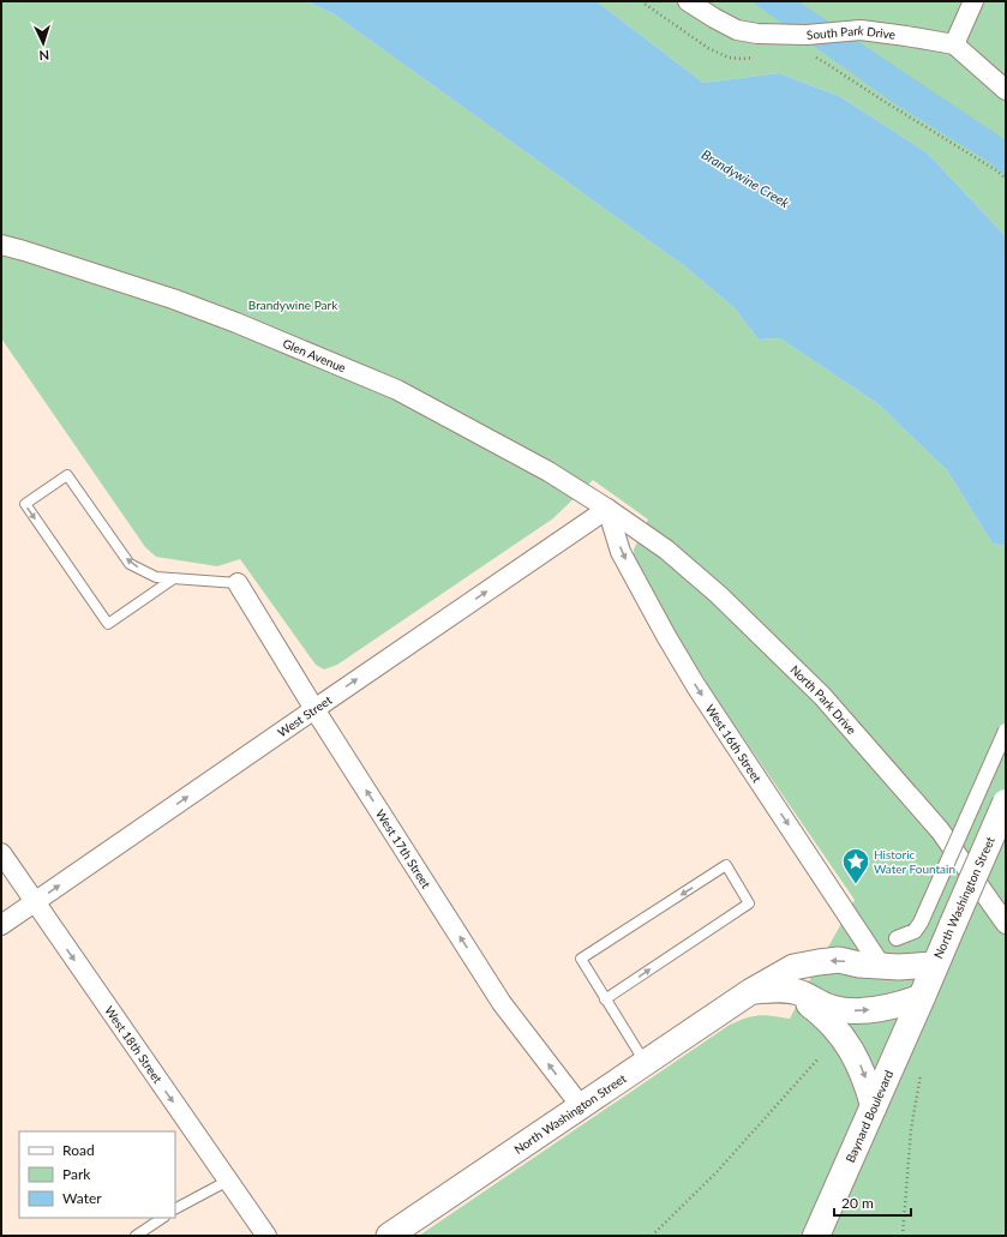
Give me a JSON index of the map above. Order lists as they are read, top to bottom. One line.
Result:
{"streets":{"main road":["North Washington Street","Baynard Boulevard"],"street":["South Park Drive","Glen Avenue","North Park Drive","West Street","West 16th Street","West 17th Street","West 18th Street"]},"crossings":[["Glen Avenue","North Park Drive"],["Glen Avenue","West Street"],["Glen Avenue","West 16th Street"],["North Park Drive","West Street"],["North Park Drive","West 16th Street"],["West Street","West 16th Street"],["West Street","West 17th Street"],["West Street","West 18th Street"],["West 16th Street","North Washington Street"],["West 17th Street","North Washington Street"],["North Washington Street","Baynard Boulevard"]],"one_way":["West Street","West 16th Street","West 17th Street","West 18th Street"],"water":["Brandywine Creek"],"parks":["Brandywine Park"],"places":{"place":["Historic Water Fountain"]},"legend":["Road","Park","Water"],"scale_bar":"20 m","north":"bottom"}
